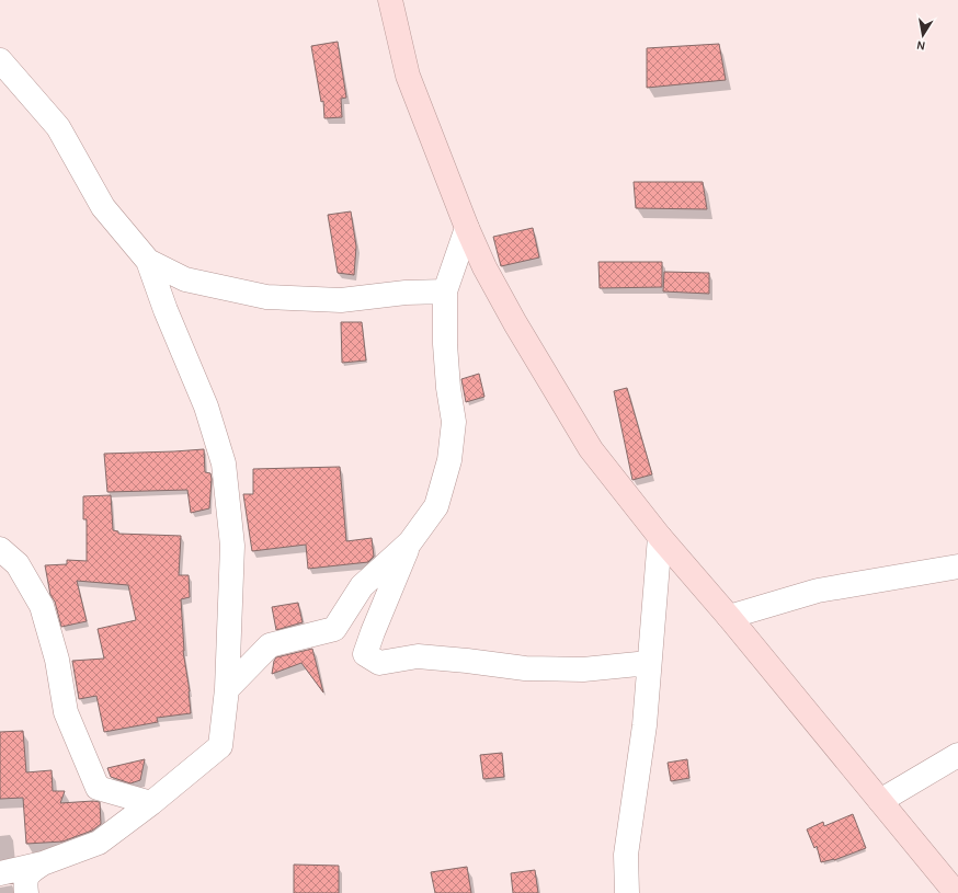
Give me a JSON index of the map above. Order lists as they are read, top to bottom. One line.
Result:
{"north":"bottom"}
